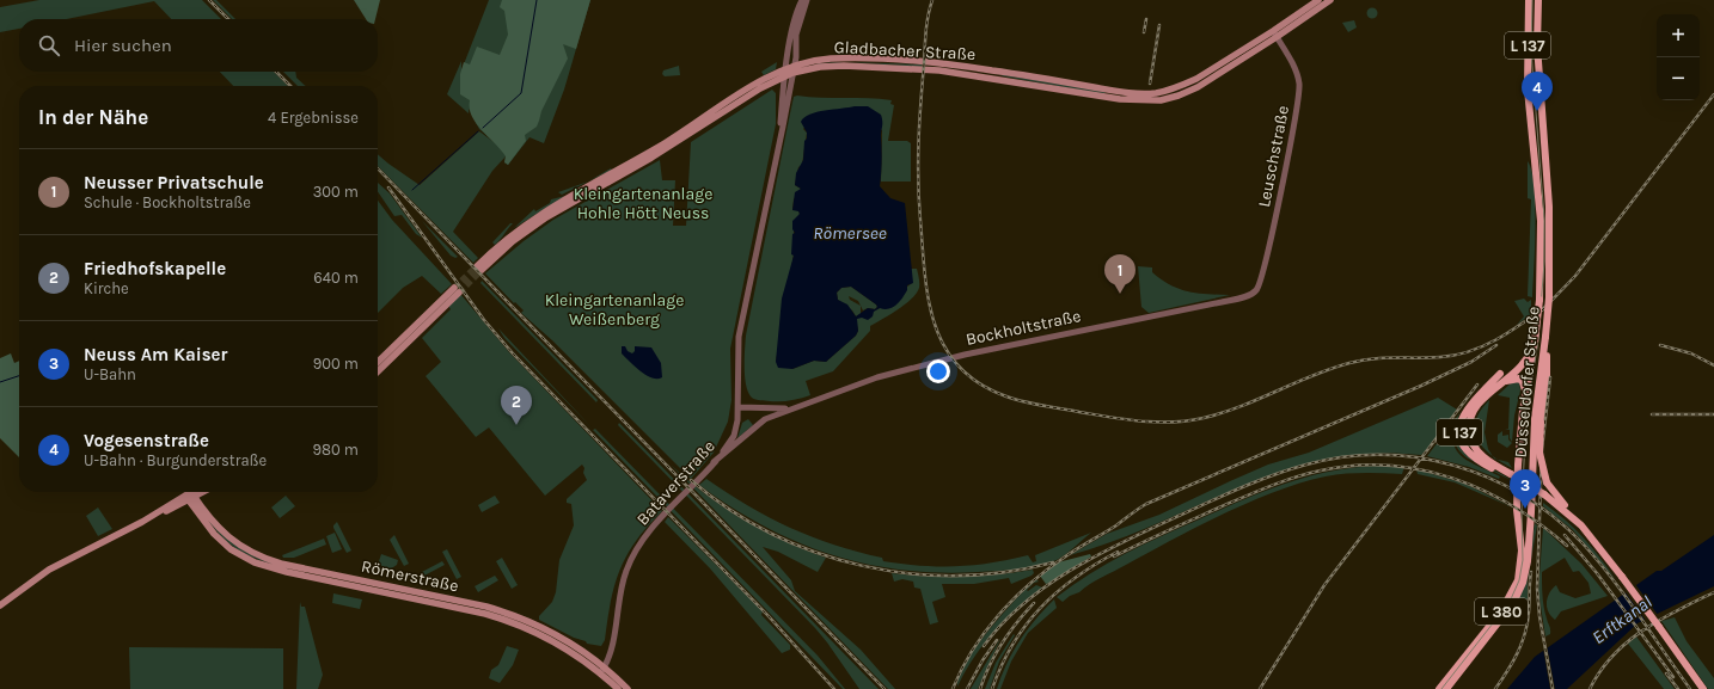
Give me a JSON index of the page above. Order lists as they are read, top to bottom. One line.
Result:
{"streets":{"main road":["L 137","Gladbacher Straße","Düsseldorfer Straße","Römerstraße","L 380"],"street":["Leuschstraße","Bockholtstraße","Bataverstraße"]},"crossings":[["L 137","Düsseldorfer Straße"],["Gladbacher Straße","Leuschstraße"],["Gladbacher Straße","Bataverstraße"],["Leuschstraße","Bockholtstraße"],["Bockholtstraße","Bataverstraße"],["Bataverstraße","Römerstraße"]],"water":["Römersee","Erftkanal"],"parks":["Kleingartenanlage Hohle Hött Neuss","Kleingartenanlage Weißenberg"],"page":{"map_buttons":["+","−"],"search":"Hier suchen","pins":["4","1","2","3"],"heading":["In der Nähe","4 Ergebnisse"],"list":[{"mark":"1","name":"Neusser Privatschule","note":"Schule · Bockholtstraße","value":"300 m"},{"mark":"2","name":"Friedhofskapelle","note":"Kirche","value":"640 m"},{"mark":"3","name":"Neuss Am Kaiser","note":"U-Bahn","value":"900 m"},{"mark":"4","name":"Vogesenstraße","note":"U-Bahn · Burgunderstraße","value":"980 m"}]}}
